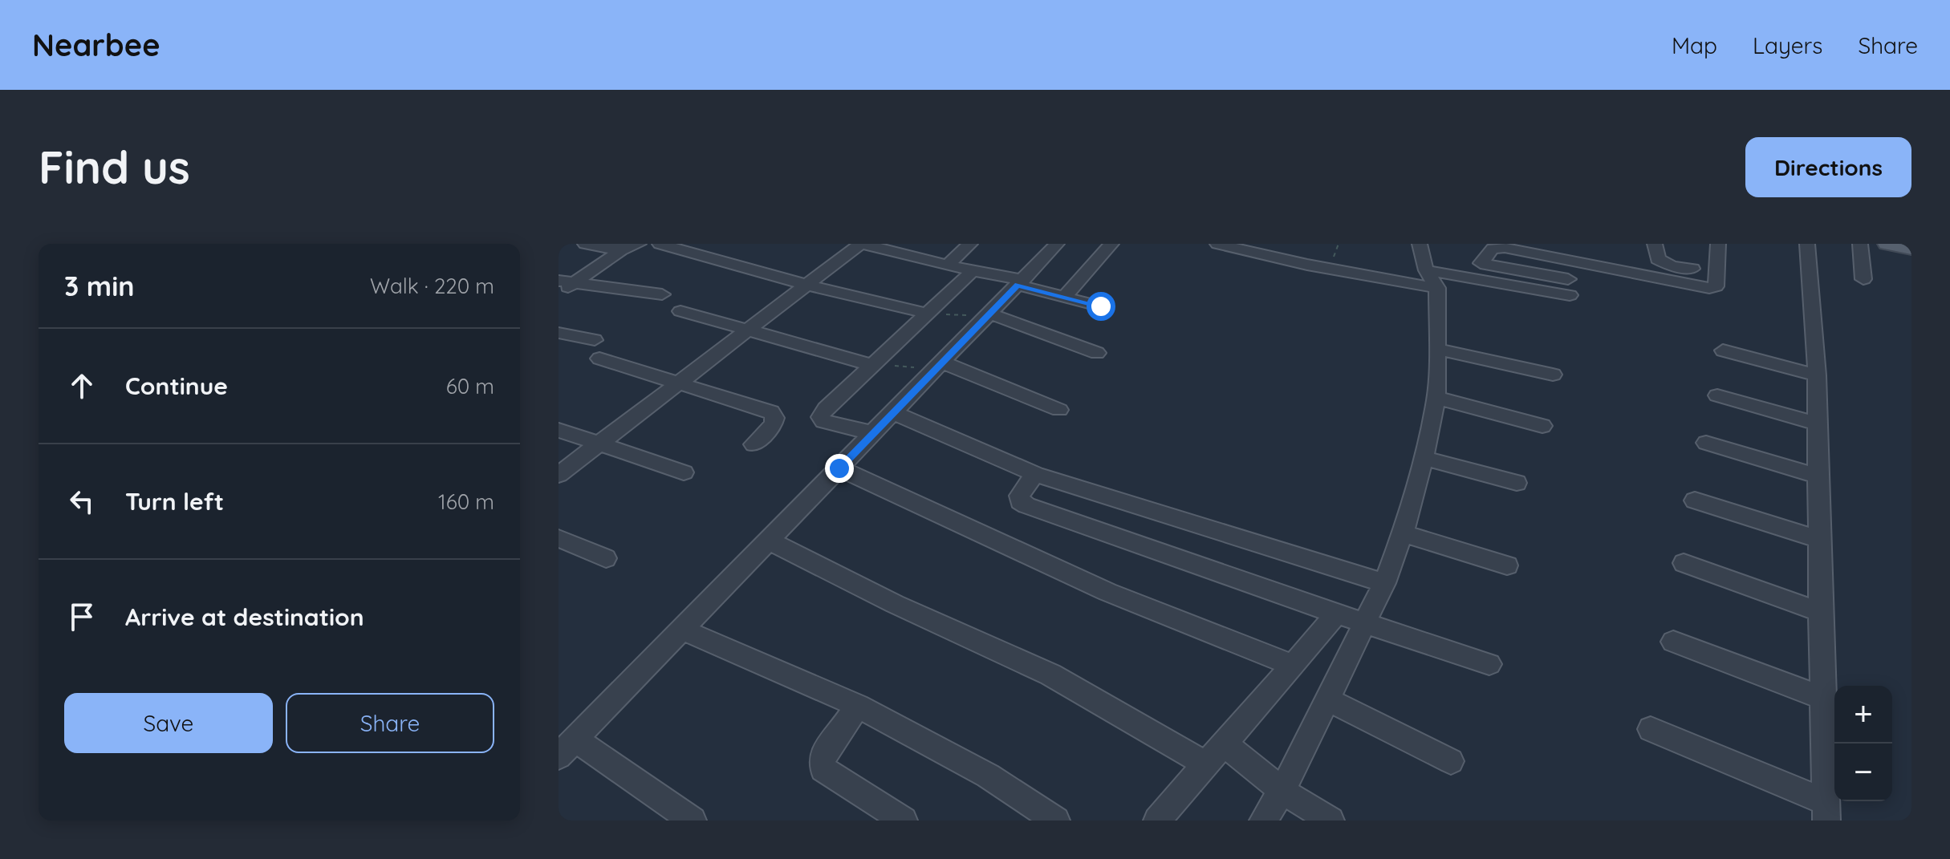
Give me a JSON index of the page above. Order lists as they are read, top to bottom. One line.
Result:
{"page":{"header":"Nearbee","nav":["Map","Layers","Share"],"buttons":["Directions",["Save","Share"]],"title":"Find us","heading":["3 min","Walk · 220 m"],"list":[["Continue","60 m"],["Turn left","160 m"],"Arrive at destination"],"map_buttons":["+","−"]}}
